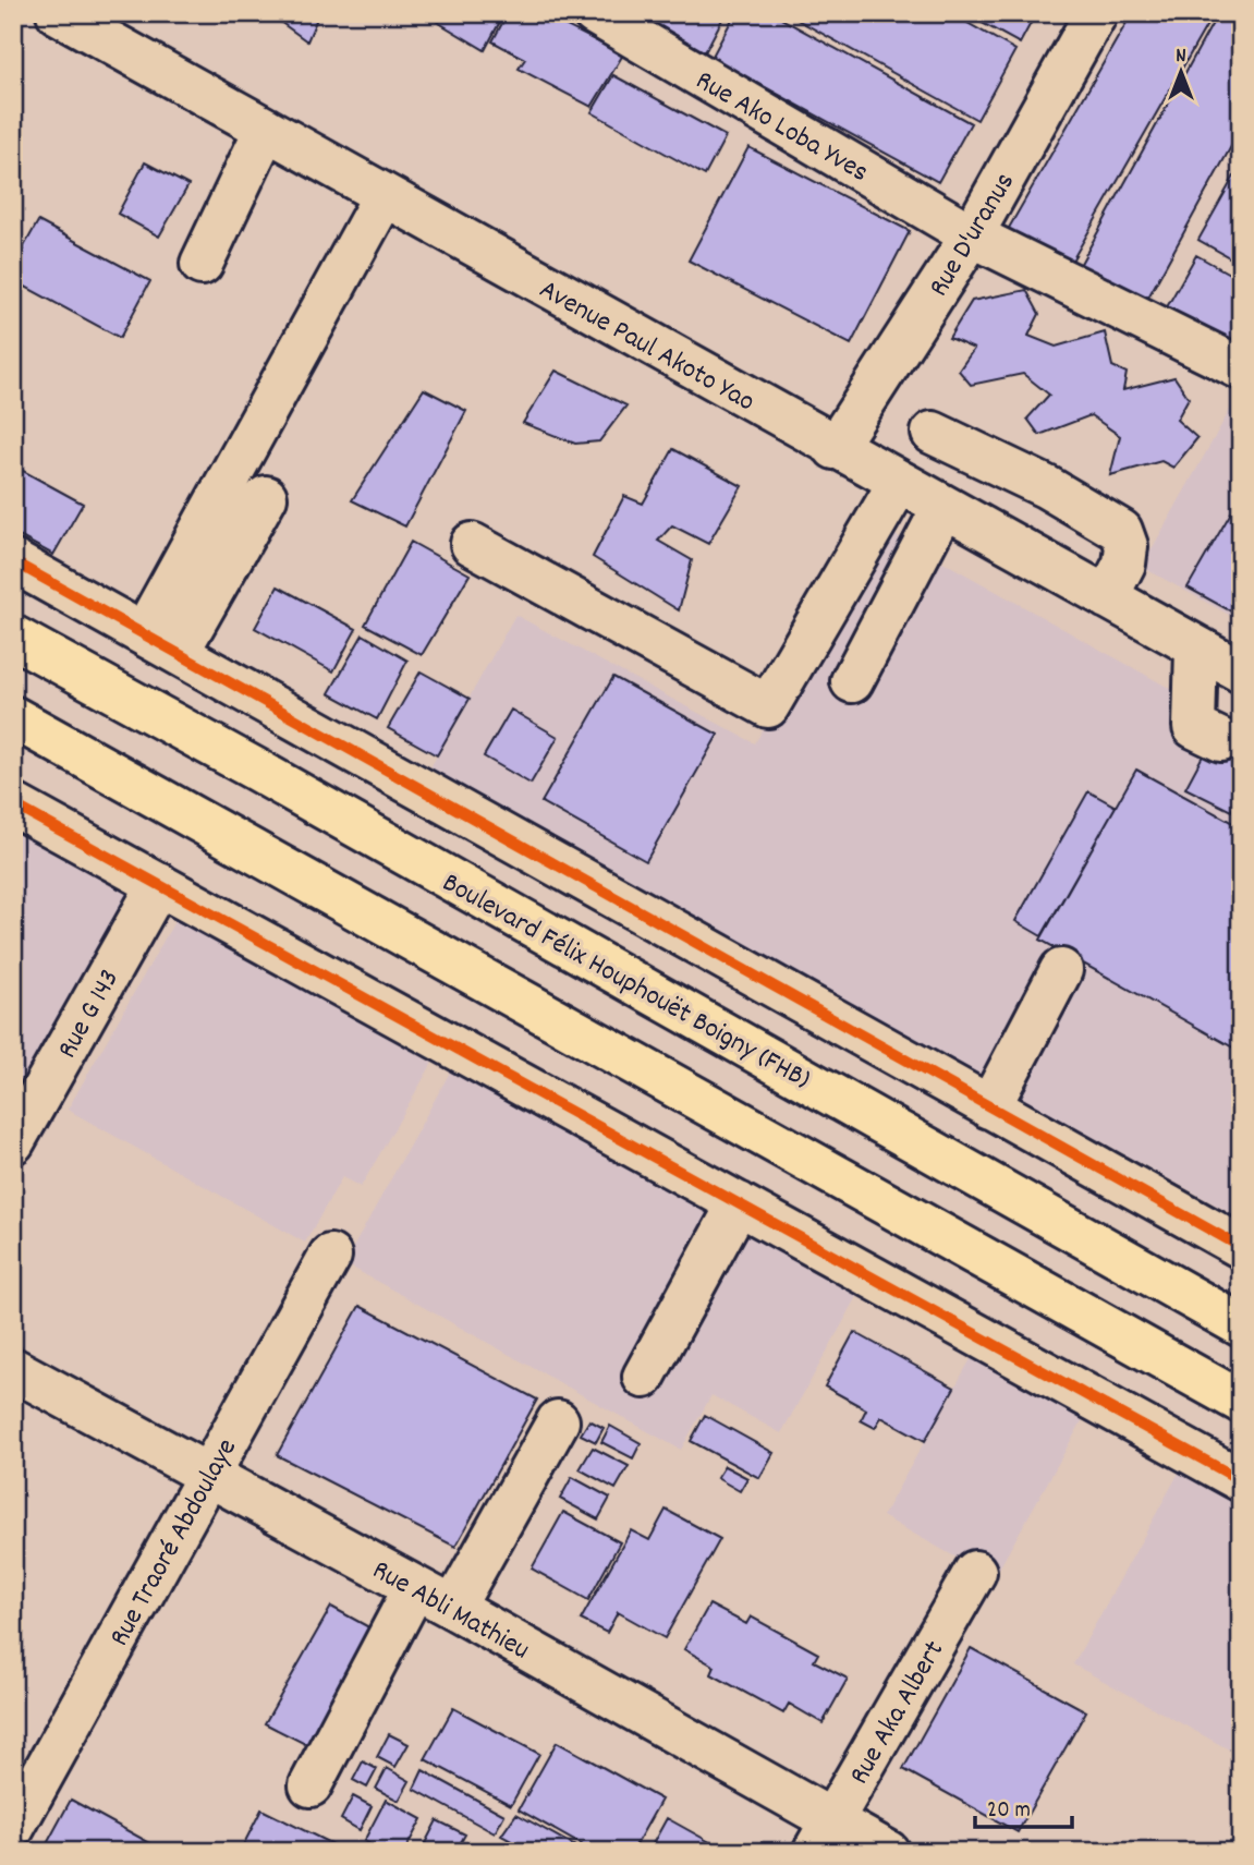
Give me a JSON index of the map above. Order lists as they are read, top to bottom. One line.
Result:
{"streets":{"highway":["Boulevard Félix Houphouët Boigny (FHB)"],"street":["Rue Ako Loba Yves","Rue D'uranus","Avenue Paul Akoto Yao","Rue G 143","Rue Traoré Abdoulaye","Rue Abli Mathieu","Rue Aka Albert"]},"crossings":[["Rue Ako Loba Yves","Rue D'uranus"],["Rue D'uranus","Avenue Paul Akoto Yao"],["Rue Traoré Abdoulaye","Rue Abli Mathieu"],["Rue Abli Mathieu","Rue Aka Albert"]],"scale_bar":"20 m","north":"top"}
